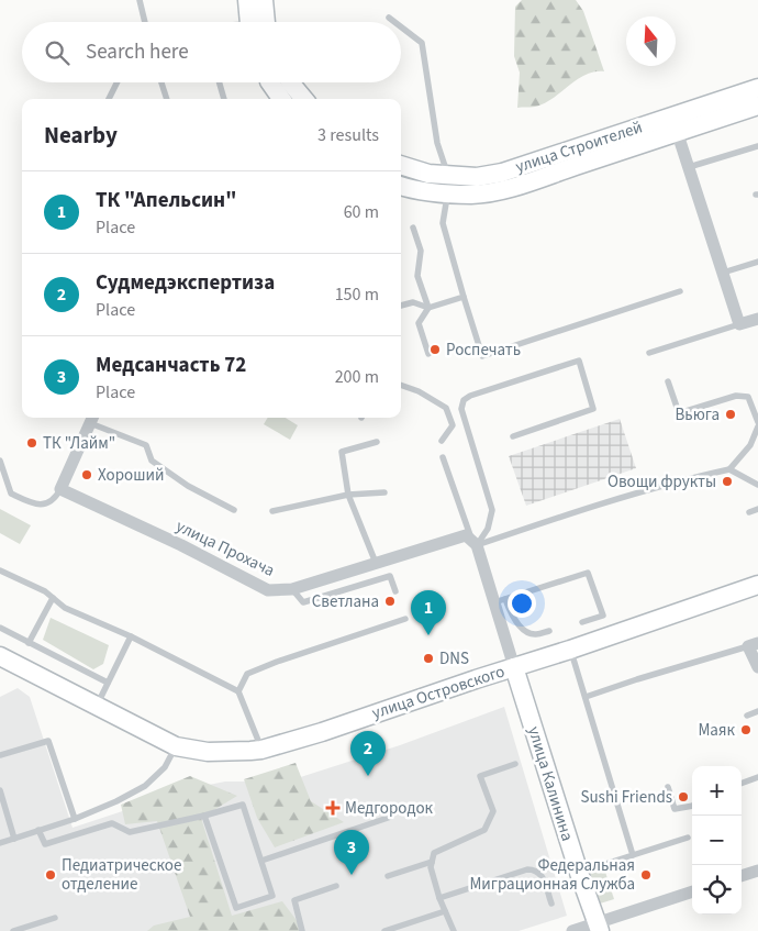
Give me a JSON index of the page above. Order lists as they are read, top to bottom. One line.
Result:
{"streets":{"street":["улица Строителей","улица Прохача","улица Островского","улица Калинина"]},"crossings":[["улица Островского","улица Калинина"]],"places":{"other":["Роспечать","Вьюга","ТК \"Лайм\"","Хороший","Овощи фрукты","Светлана","DNS","Маяк","Sushi Friends","Педиатрическое отделение","Федеральная Миграционная Служба"],"health":["Медгородок"]},"north":"top","page":{"search":"Search here","heading":["Nearby","3 results"],"list":[{"mark":"1","name":"ТК \"Апельсин\"","note":"Place","value":"60 m"},{"mark":"2","name":"Судмедэкспертиза","note":"Place","value":"150 m"},{"mark":"3","name":"Медсанчасть 72","note":"Place","value":"200 m"}],"pins":["1","2","3"],"map_buttons":["+","−"]}}
